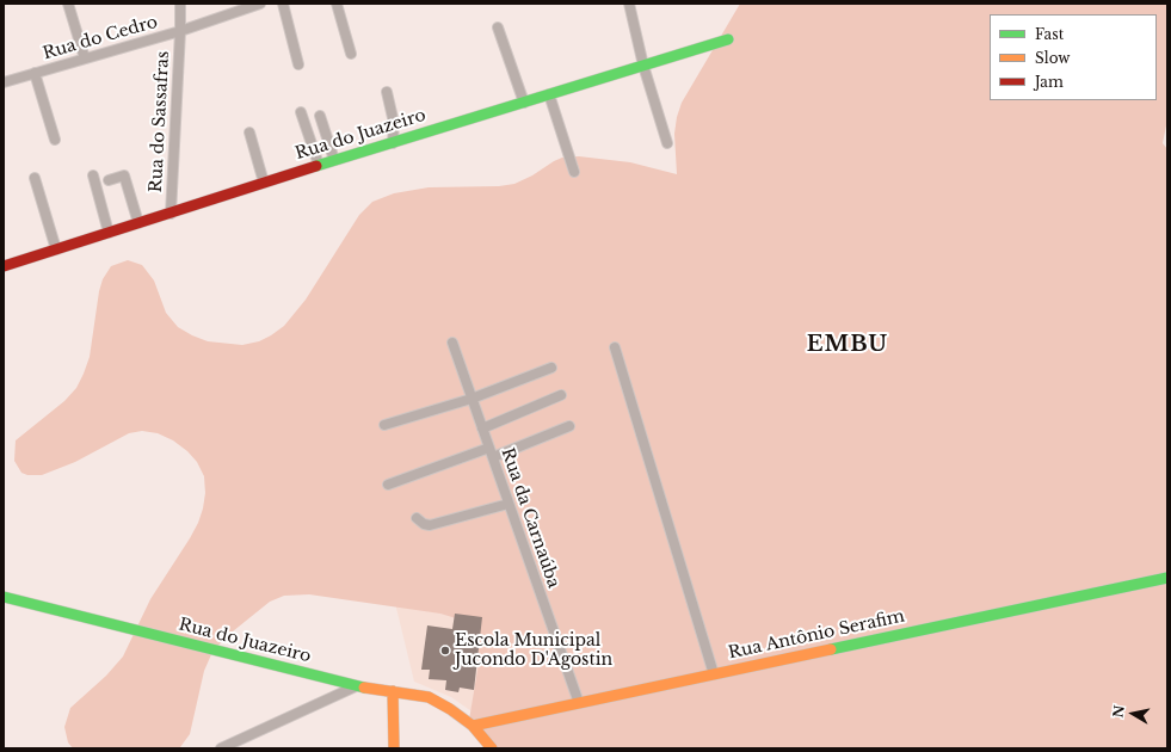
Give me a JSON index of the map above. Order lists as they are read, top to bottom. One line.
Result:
{"streets":{"street":["Rua do Cedro","Rua do Sassafras","Rua do Juazeiro","Rua da Carnaúba","Rua Antônio Serafim"]},"crossings":[["Rua do Cedro","Rua do Sassafras"],["Rua do Sassafras","Rua do Juazeiro"],["Rua do Juazeiro","Rua Antônio Serafim"],["Rua da Carnaúba","Rua Antônio Serafim"]],"districts":["EMBU"],"places":["Escola Municipal Jucondo D'Agostin"],"legend":["Fast","Slow","Jam"],"north":"left"}
